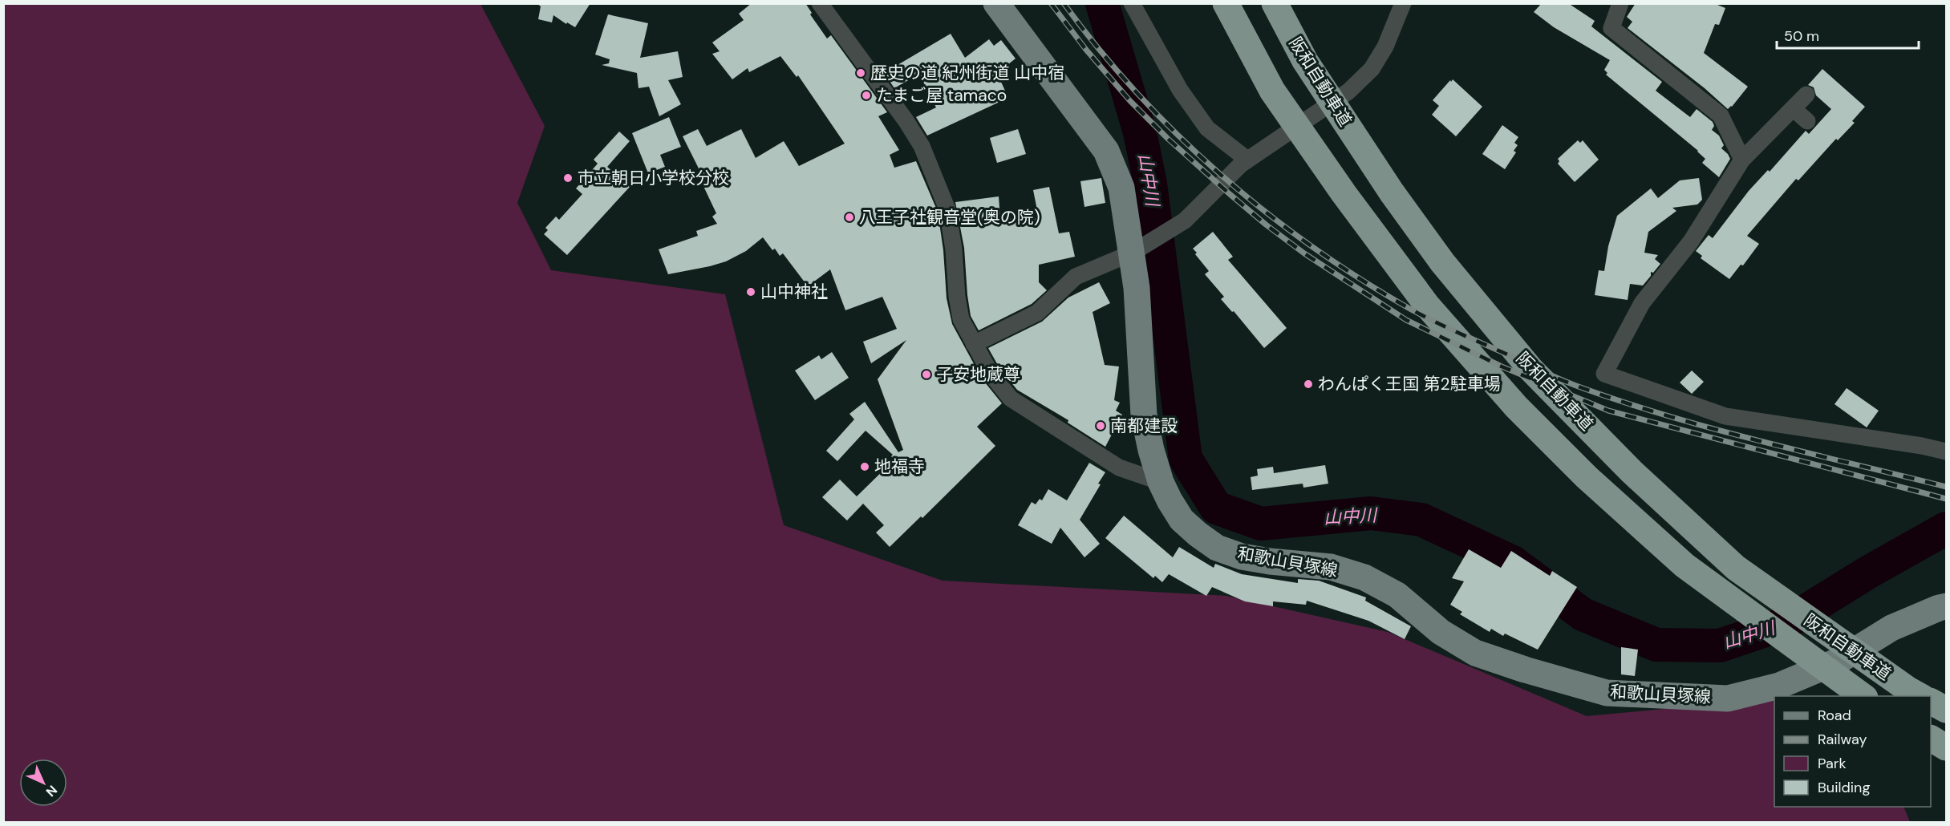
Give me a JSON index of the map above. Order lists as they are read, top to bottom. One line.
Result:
{"streets":{"highway":["阪和自動車道"],"main road":["和歌山貝塚線"]},"water":["山中川"],"places":["歴史の道 紀州街道 山中宿","たまご屋 tamaco","市立朝日小学校分校","八王子社観音堂(奥の院)","山中神社","子安地蔵尊","わんぱく王国 第2駐車場","南都建設","地福寺"],"legend":["Road","Railway","Park","Building"],"scale_bar":"50 m","north":"bottom right"}
